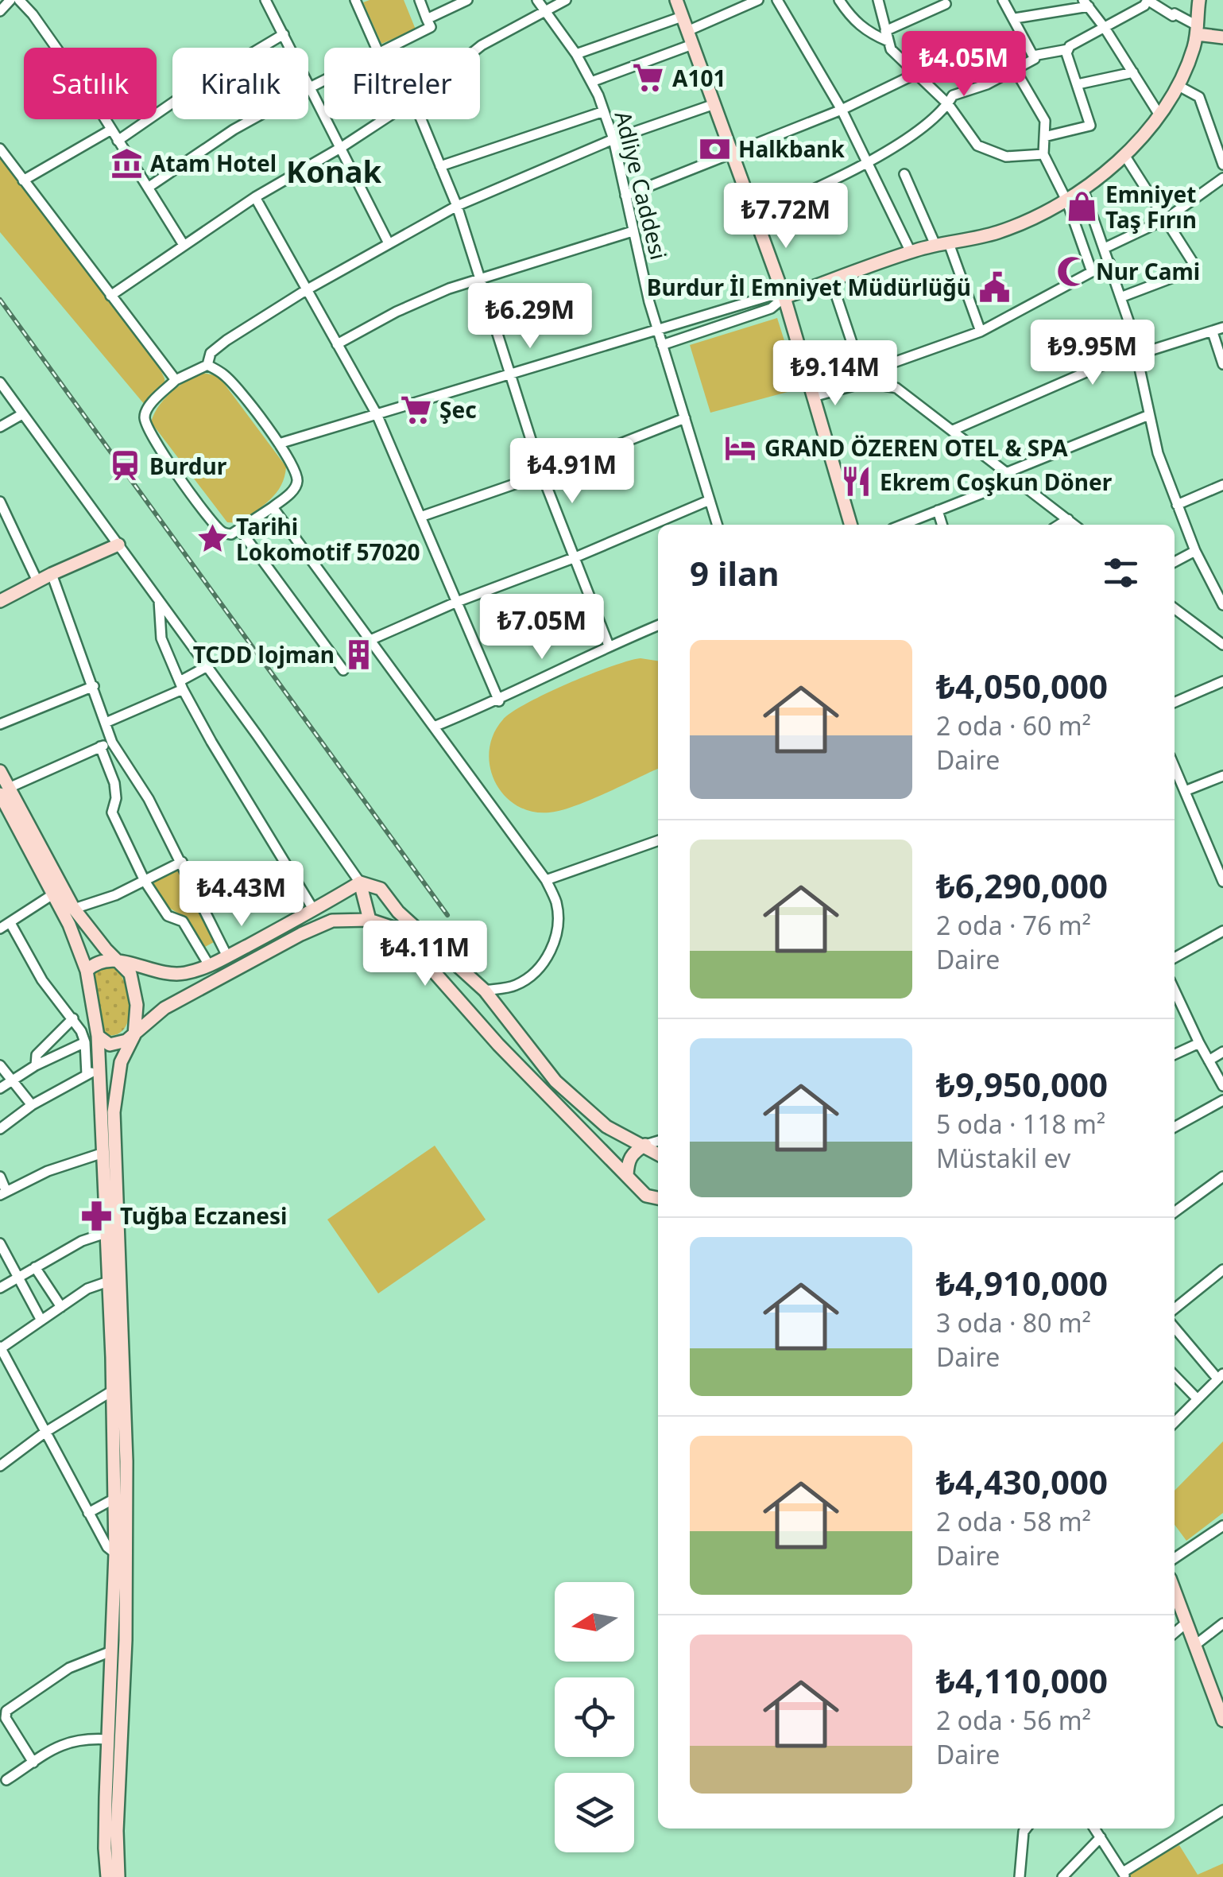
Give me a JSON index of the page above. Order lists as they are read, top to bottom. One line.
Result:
{"streets":{"street":["Adliye Caddesi"]},"districts":["Konak"],"places":{"supermarket":["A101","Şec"],"bank":["Halkbank"],"museum":["Atam Hotel"],"shop":["Emniyet Taş Fırın"],"mosque":["Nur Cami"],"public building":["Burdur İl Emniyet Müdürlüğü"],"hotel":["GRAND ÖZEREN OTEL & SPA"],"station":["Burdur"],"restaurant":["Ekrem Coşkun Döner"],"place":["Tarihi Lokomotif 57020"],"building":["TCDD lojman"],"pharmacy":["Tuğba Eczanesi"]},"north":"left","page":{"price":["₺4.05M","₺7.72M","₺6.29M","₺9.95M","₺9.14M","₺4.91M","₺7.05M","₺4.43M","₺4.11M"],"chip":["Satılık","Kiralık","Filtreler"],"heading":"9 ilan","list":[{"name":"₺4,050,000","note":"2 oda · 60 m² · Daire"},{"name":"₺6,290,000","note":"2 oda · 76 m² · Daire"},{"name":"₺9,950,000","note":"5 oda · 118 m² · Müstakil ev"},{"name":"₺4,910,000","note":"3 oda · 80 m² · Daire"},{"name":"₺4,430,000","note":"2 oda · 58 m² · Daire"},{"name":"₺4,110,000","note":"2 oda · 56 m² · Daire"}]}}
